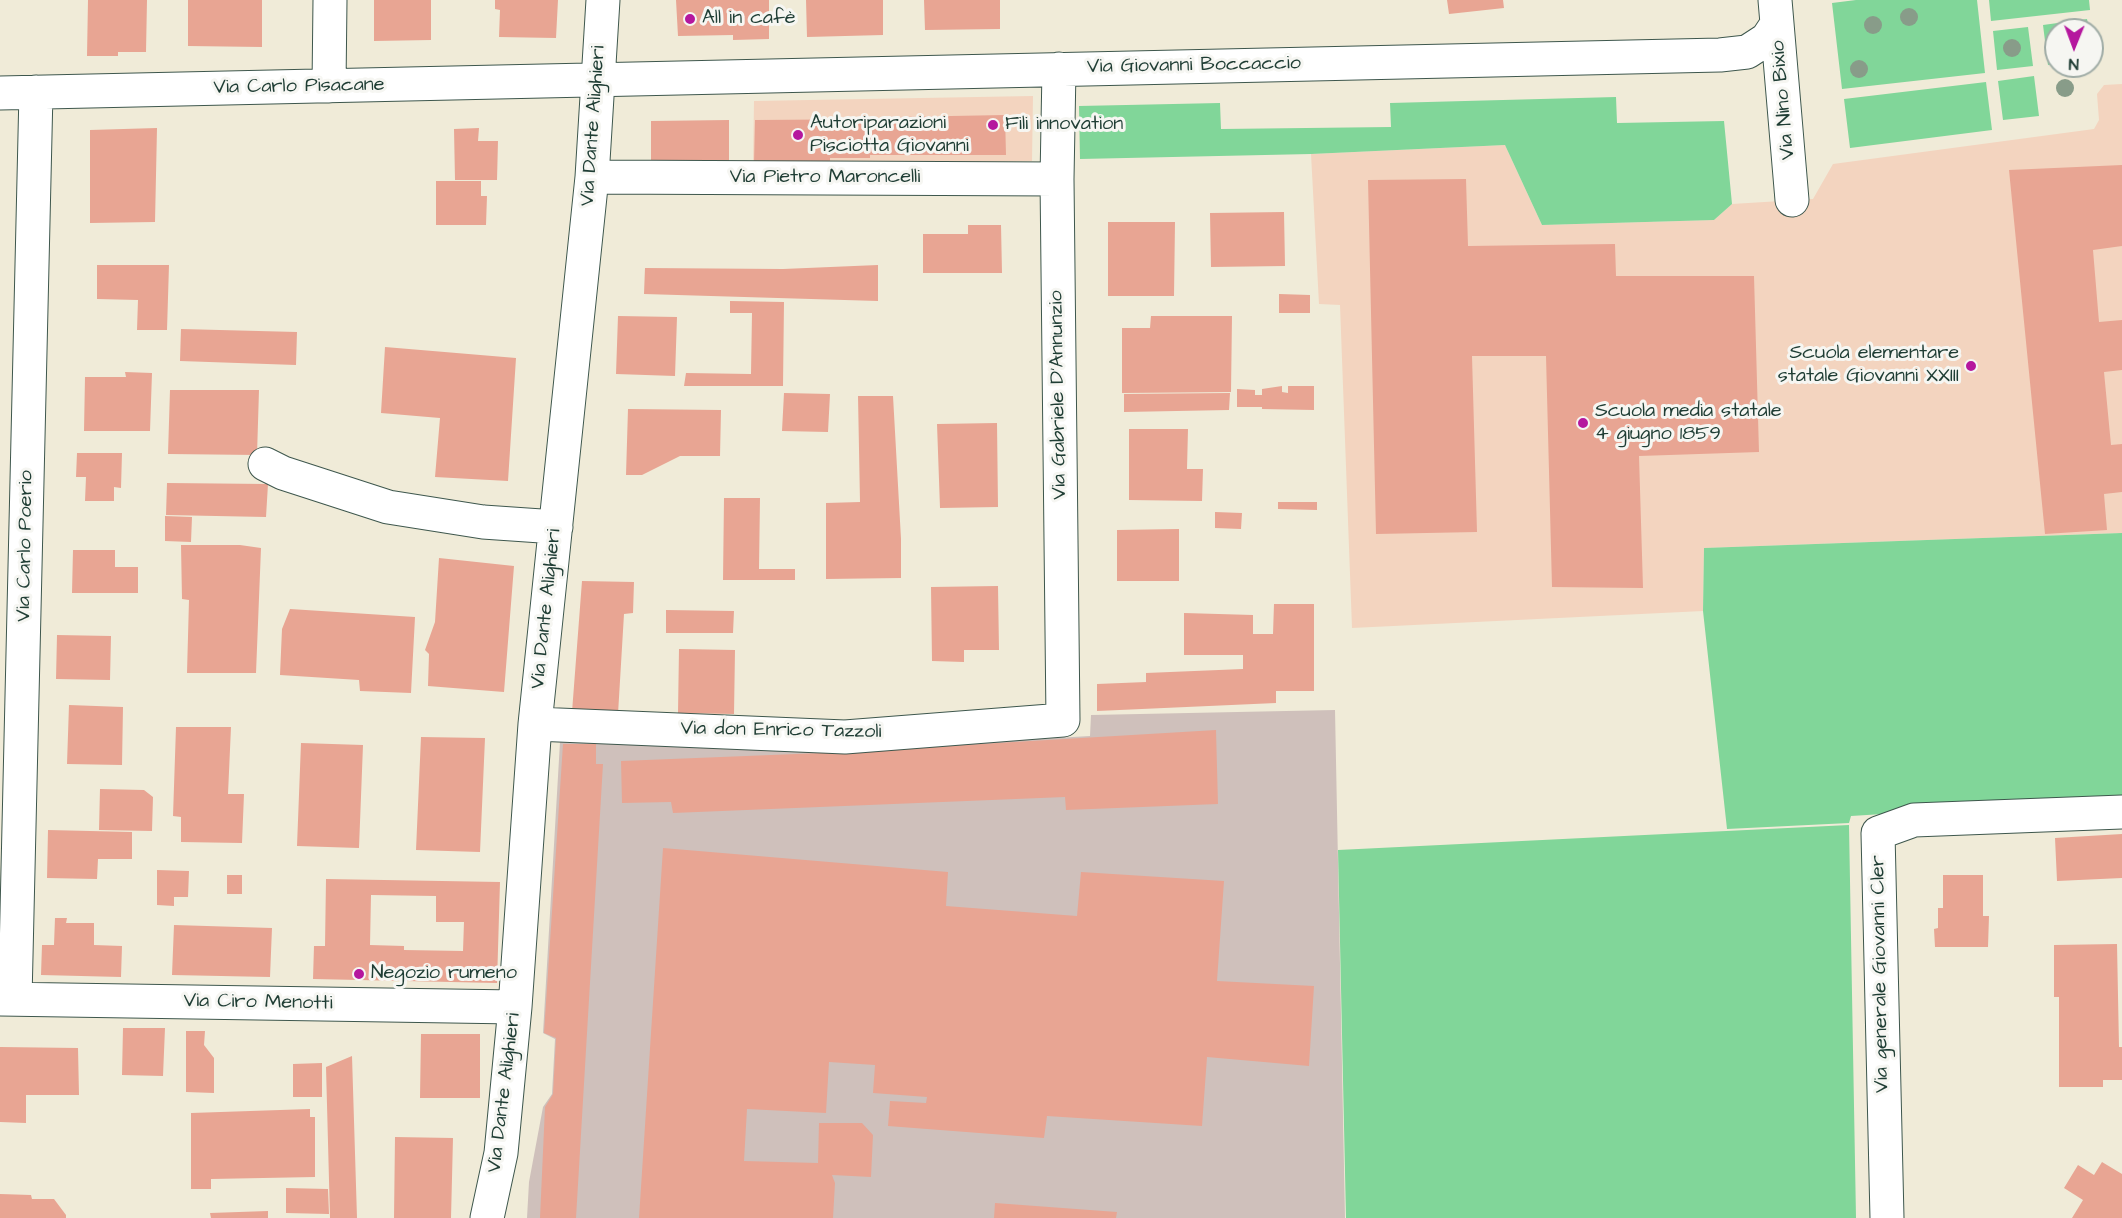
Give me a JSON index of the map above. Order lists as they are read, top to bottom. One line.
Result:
{"streets":{"street":["Via Giovanni Boccaccio","Via Carlo Pisacane","Via Nino Bixio","Via Dante Alighieri","Via Pietro Maroncelli","Via Gabriele D'Annunzio","Via Carlo Poerio","Via don Enrico Tazzoli","Via generale Giovanni Cler","Via Ciro Menotti"]},"crossings":[["Via Giovanni Boccaccio","Via Carlo Pisacane"],["Via Giovanni Boccaccio","Via Nino Bixio"],["Via Giovanni Boccaccio","Via Dante Alighieri"],["Via Giovanni Boccaccio","Via Gabriele D'Annunzio"],["Via Carlo Pisacane","Via Dante Alighieri"],["Via Carlo Pisacane","Via Carlo Poerio"],["Via Dante Alighieri","Via Pietro Maroncelli"],["Via Dante Alighieri","Via don Enrico Tazzoli"],["Via Dante Alighieri","Via Ciro Menotti"],["Via Pietro Maroncelli","Via Gabriele D'Annunzio"],["Via Gabriele D'Annunzio","Via don Enrico Tazzoli"],["Via Carlo Poerio","Via Ciro Menotti"]],"places":["All in cafè","Fili innovation","Autoriparazioni Pisciotta Giovanni","Scuola elementare statale Giovanni XXIII","Scuola media statale 4 giugno 1859","Negozio rumeno"],"north":"bottom"}
